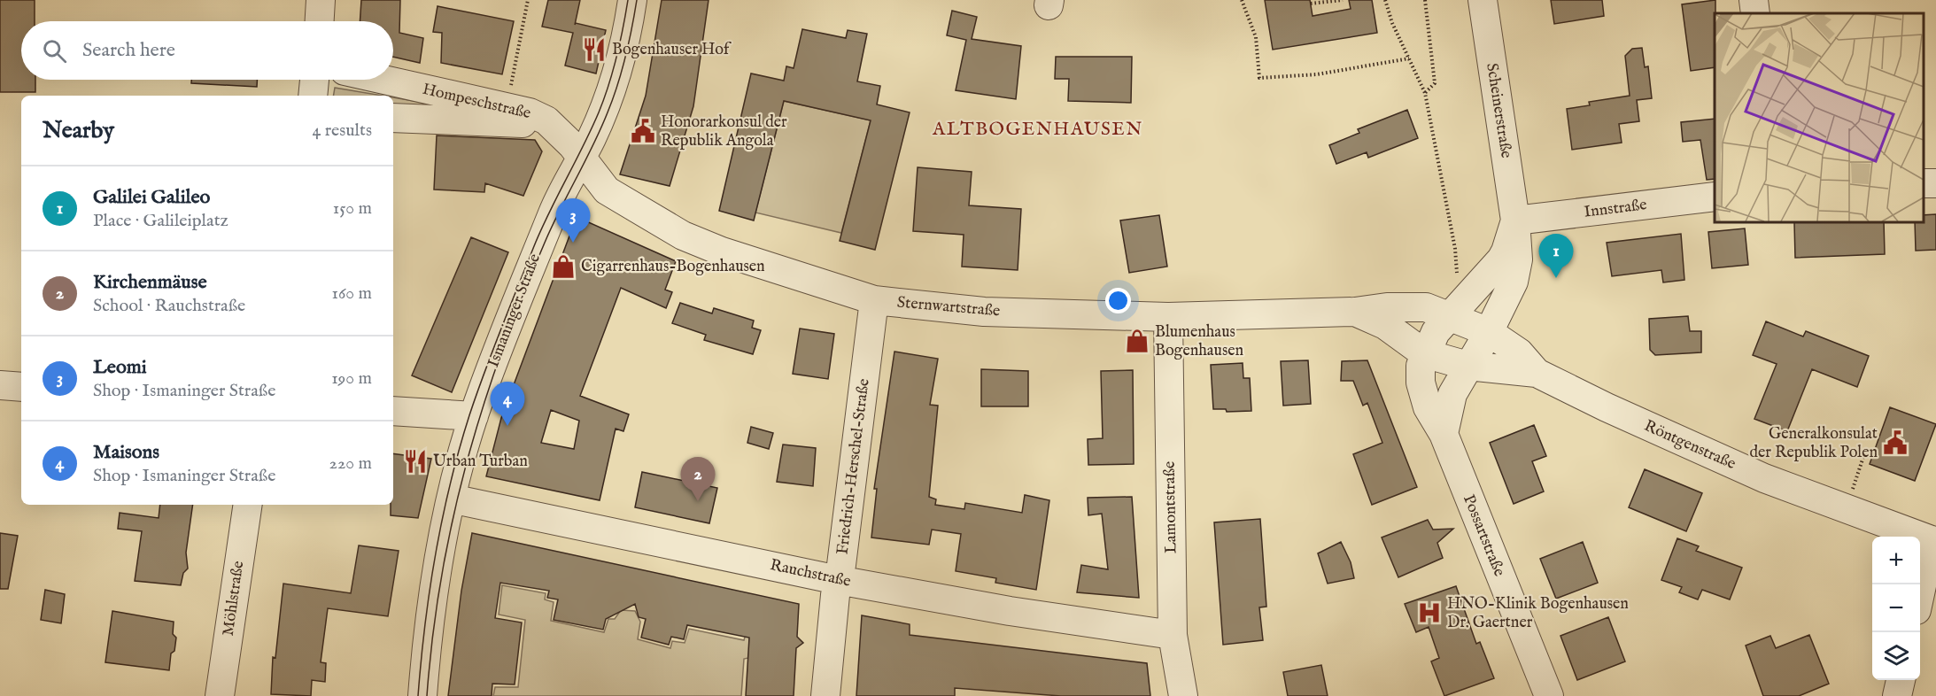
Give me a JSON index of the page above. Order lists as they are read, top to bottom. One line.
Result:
{"streets":{"street":["Hompeschstraße","Scheinerstraße","Innstraße","Sternwartstraße","Ismaninger Straße","Röntgenstraße","Friedrich-Herschel-Straße","Lamontstraße","Possartstraße","Rauchstraße","Möhlstraße"]},"crossings":[["Hompeschstraße","Sternwartstraße"],["Hompeschstraße","Ismaninger Straße"],["Scheinerstraße","Innstraße"],["Scheinerstraße","Sternwartstraße"],["Scheinerstraße","Röntgenstraße"],["Scheinerstraße","Possartstraße"],["Sternwartstraße","Ismaninger Straße"],["Sternwartstraße","Röntgenstraße"],["Sternwartstraße","Friedrich-Herschel-Straße"],["Sternwartstraße","Lamontstraße"],["Sternwartstraße","Possartstraße"],["Ismaninger Straße","Rauchstraße"],["Röntgenstraße","Possartstraße"],["Friedrich-Herschel-Straße","Rauchstraße"],["Lamontstraße","Rauchstraße"]],"districts":["ALTBOGENHAUSEN"],"places":{"restaurant":["Bogenhauser Hof","Urban Turban"],"public building":["Honorarkonsul der Republik Angola","Generalkonsulat der Republik Polen"],"shop":["Cigarrenhaus-Bogenhausen","Blumenhaus Bogenhausen"],"hospital":["HNO-Klinik Bogenhausen Dr. Gaertner"]},"page":{"search":"Search here","heading":["Nearby","4 results"],"list":[{"mark":"1","name":"Galilei Galileo","note":"Place · Galileiplatz","value":"150 m"},{"mark":"2","name":"Kirchenmäuse","note":"School · Rauchstraße","value":"160 m"},{"mark":"3","name":"Leomi","note":"Shop · Ismaninger Straße","value":"190 m"},{"mark":"4","name":"Maisons","note":"Shop · Ismaninger Straße","value":"220 m"}],"pins":["3","1","4","2"],"map_buttons":["+","−"]}}
